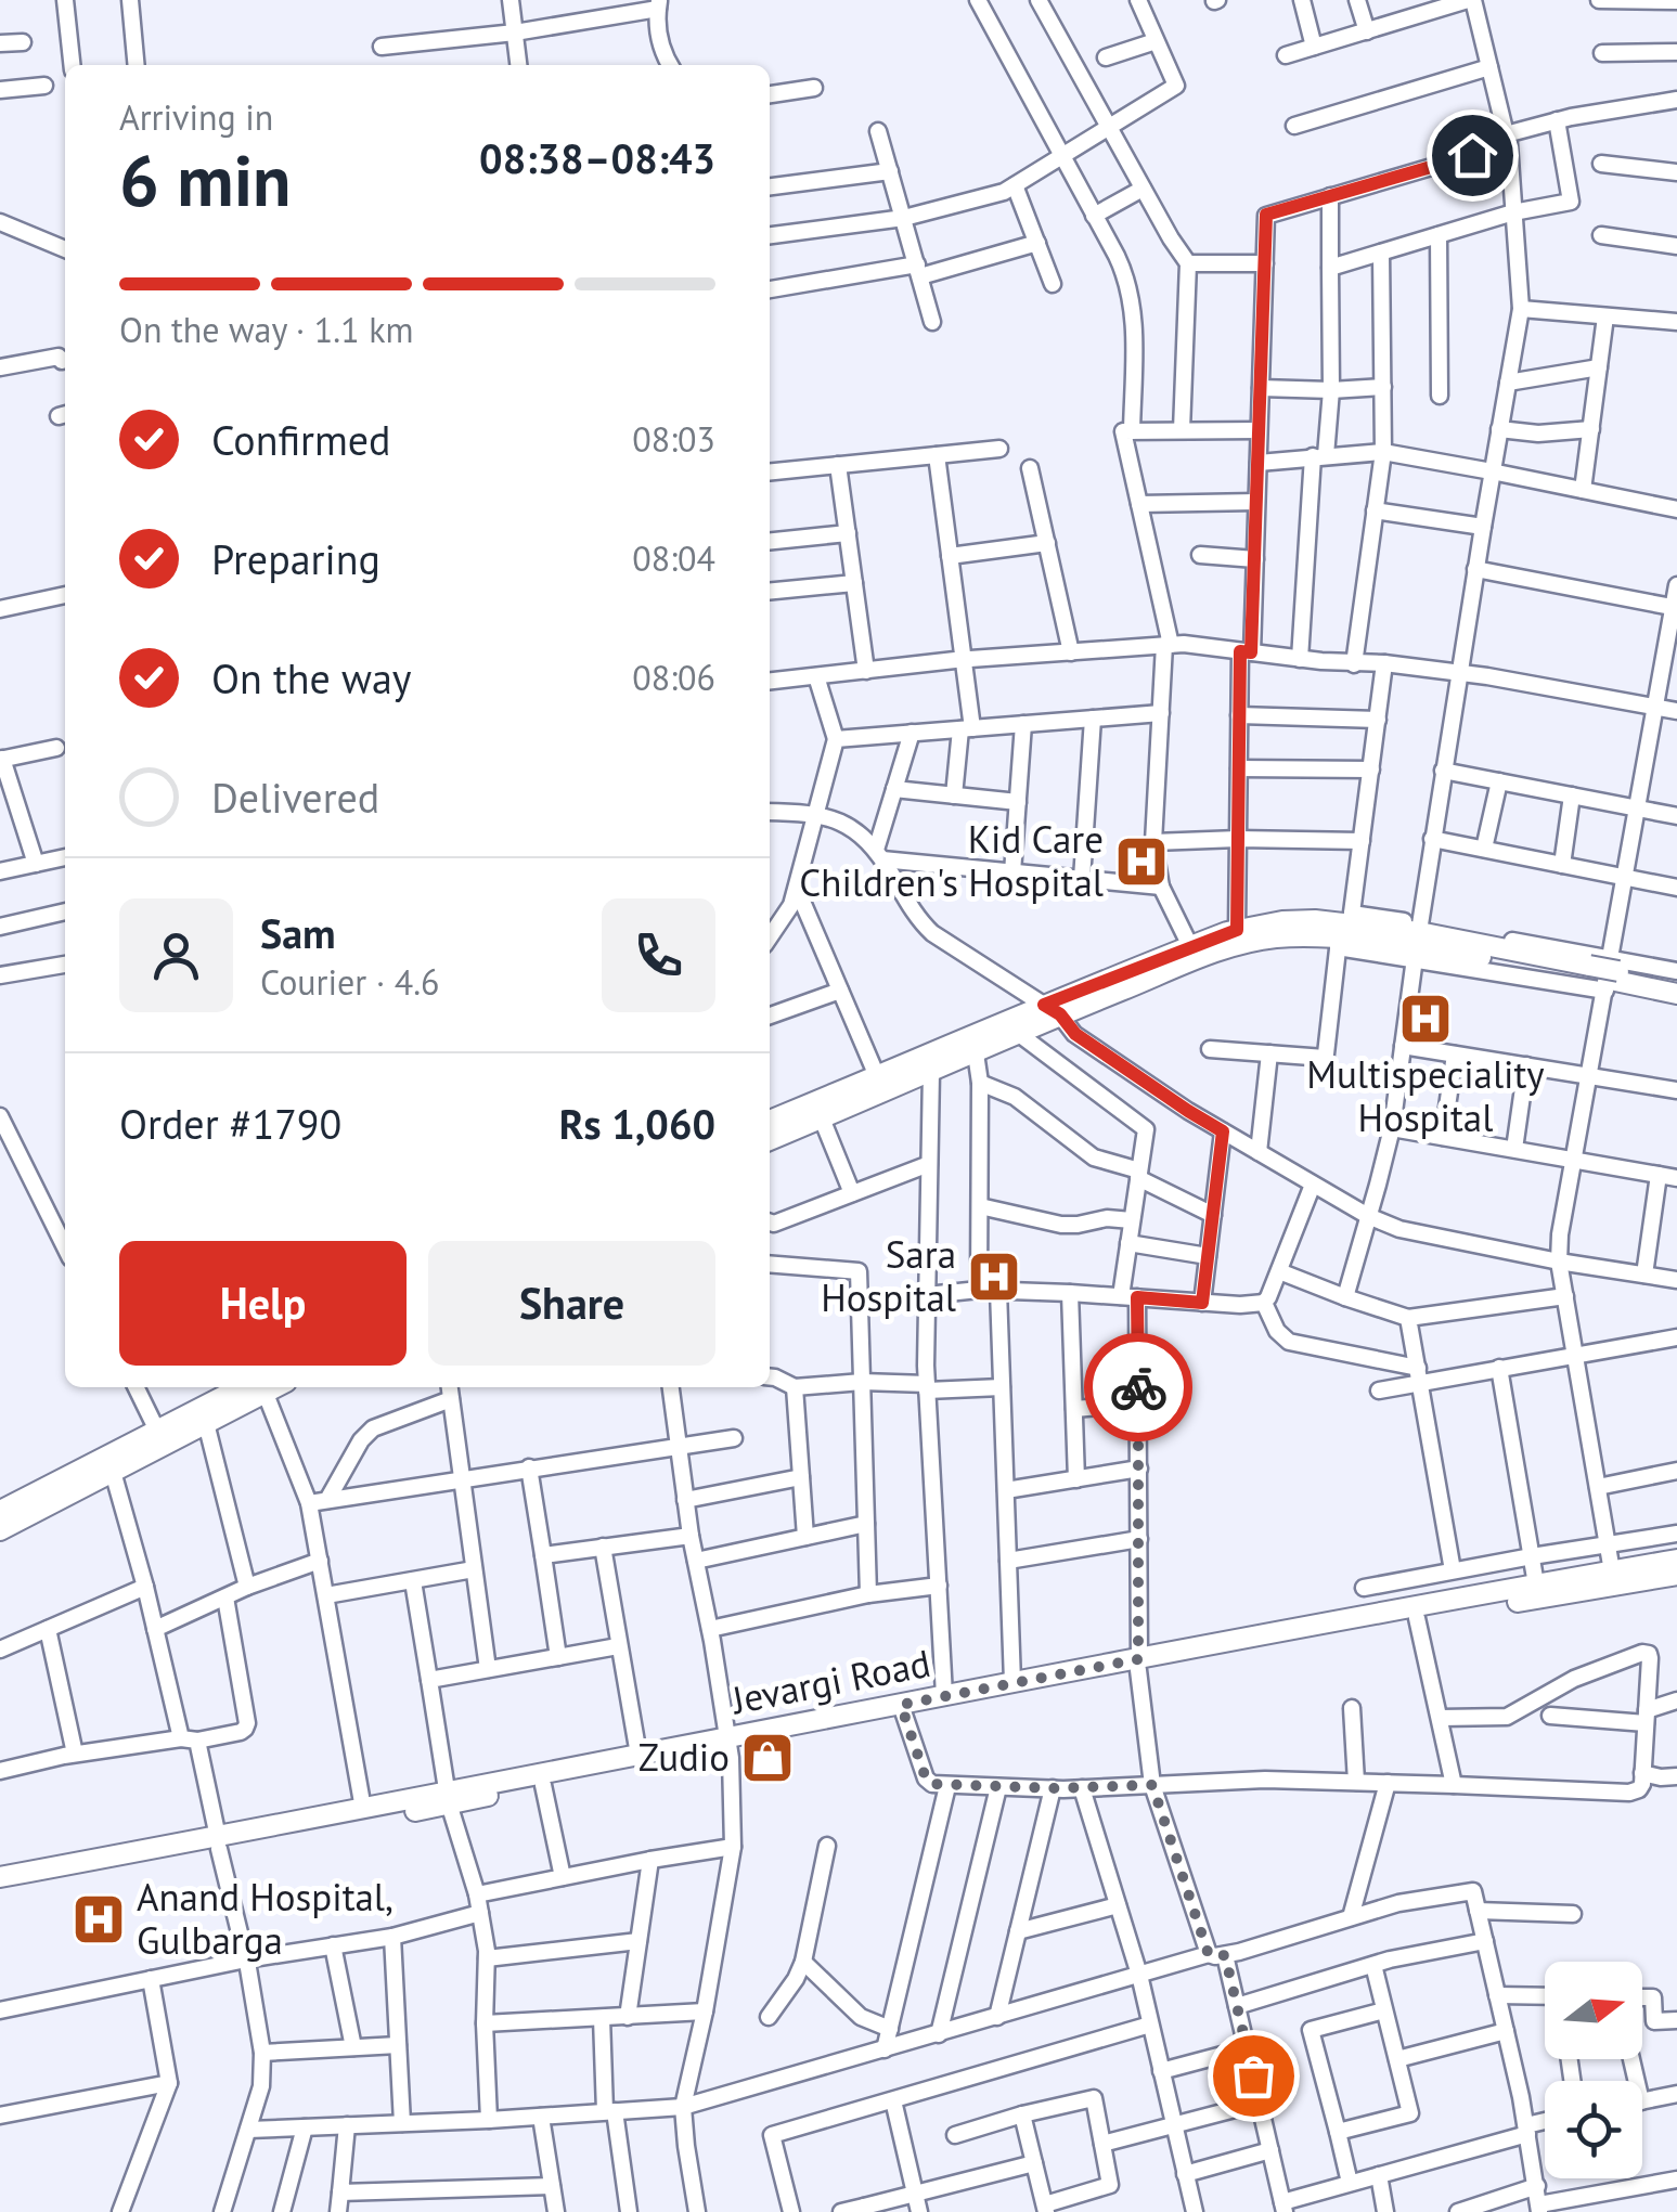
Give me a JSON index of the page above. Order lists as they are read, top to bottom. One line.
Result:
{"streets":{"main road":["Jevargi Road"]},"places":{"hospital":["Kid Care Children's Hospital","Multispeciality Hospital","Sara Hospital","Anand Hospital, Gulbarga"],"shop":["Zudio"]},"north":"right","page":{"heading":["6 min","Arriving in","08:38–08:43"],"panel":["Sam","Courier · 4.6","Order #1790","Rs 1,060"],"bar":"On the way · 1.1 km","list":[["Confirmed","08:03"],["Preparing","08:04"],["On the way","08:06"],"Delivered"],"buttons":["Help","Share"]}}
